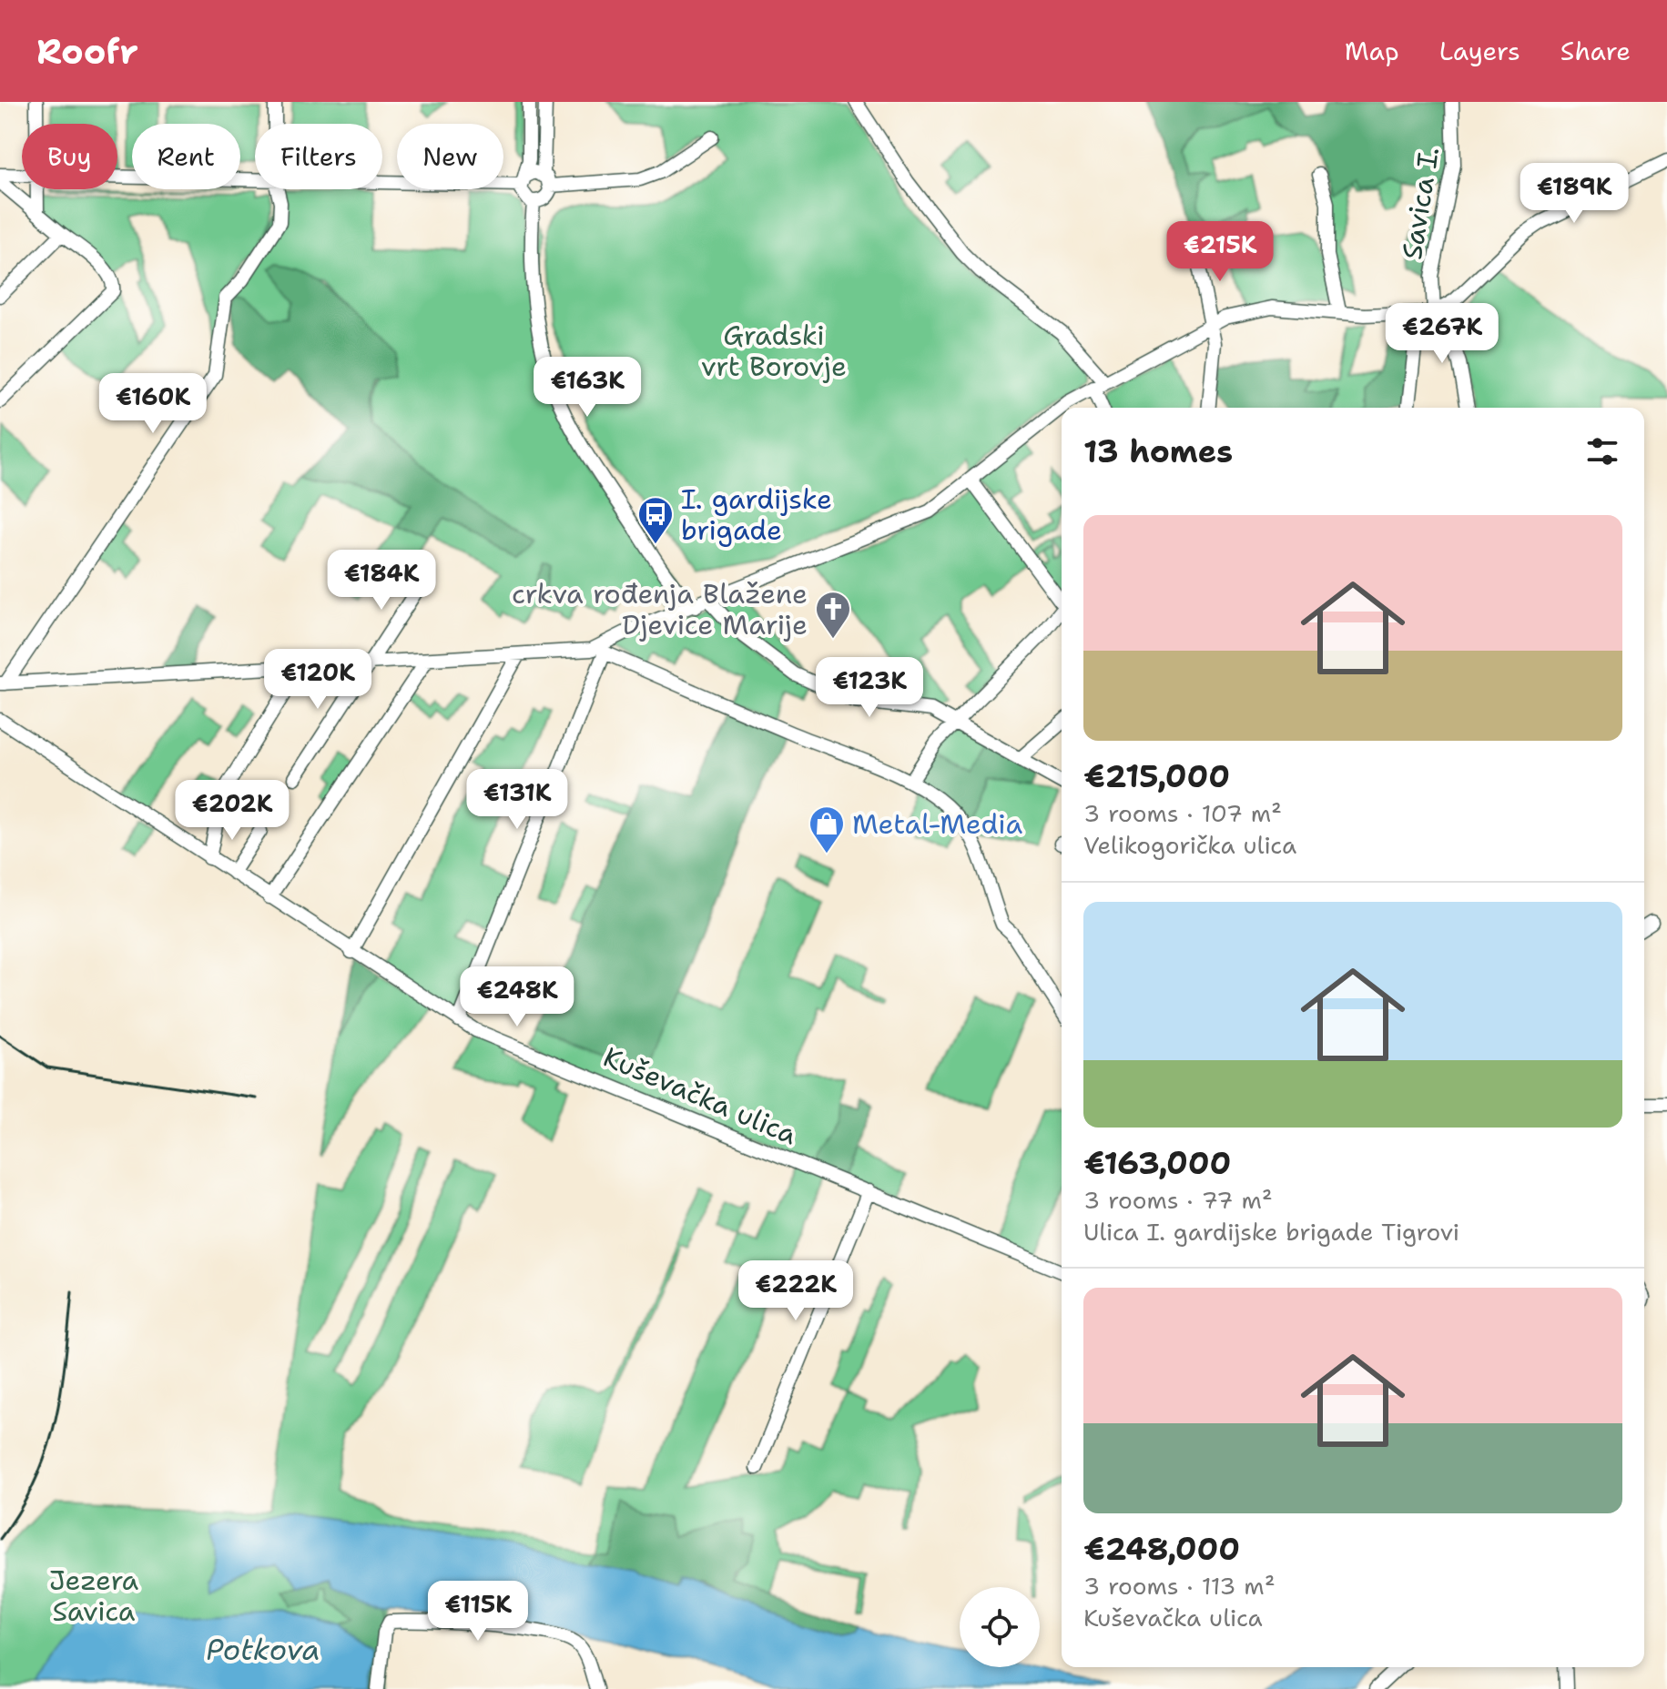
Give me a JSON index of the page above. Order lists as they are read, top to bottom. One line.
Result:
{"streets":{"street":["Savica I.","Kuševačka ulica"]},"water":["Potkova"],"parks":["Gradski vrt Borovje","Jezera Savica"],"places":{"bus stop":["I. gardijske brigade"],"church":["crkva rođenja Blažene Djevice Marije"],"shop":["Metal-Media"]},"page":{"header":"Roofr","nav":["Map","Layers","Share"],"chip":["Buy","Rent","Filters","New"],"price":["€189K","€215K","€267K","€163K","€160K","€184K","€120K","€123K","€131K","€202K","€248K","€222K","€115K"],"heading":"13 homes","list":[{"name":"€215,000","note":"3 rooms · 107 m² · Velikogorička ulica"},{"name":"€163,000","note":"3 rooms · 77 m² · Ulica I. gardijske brigade Tigrovi"},{"name":"€248,000","note":"3 rooms · 113 m² · Kuševačka ulica"}]}}
